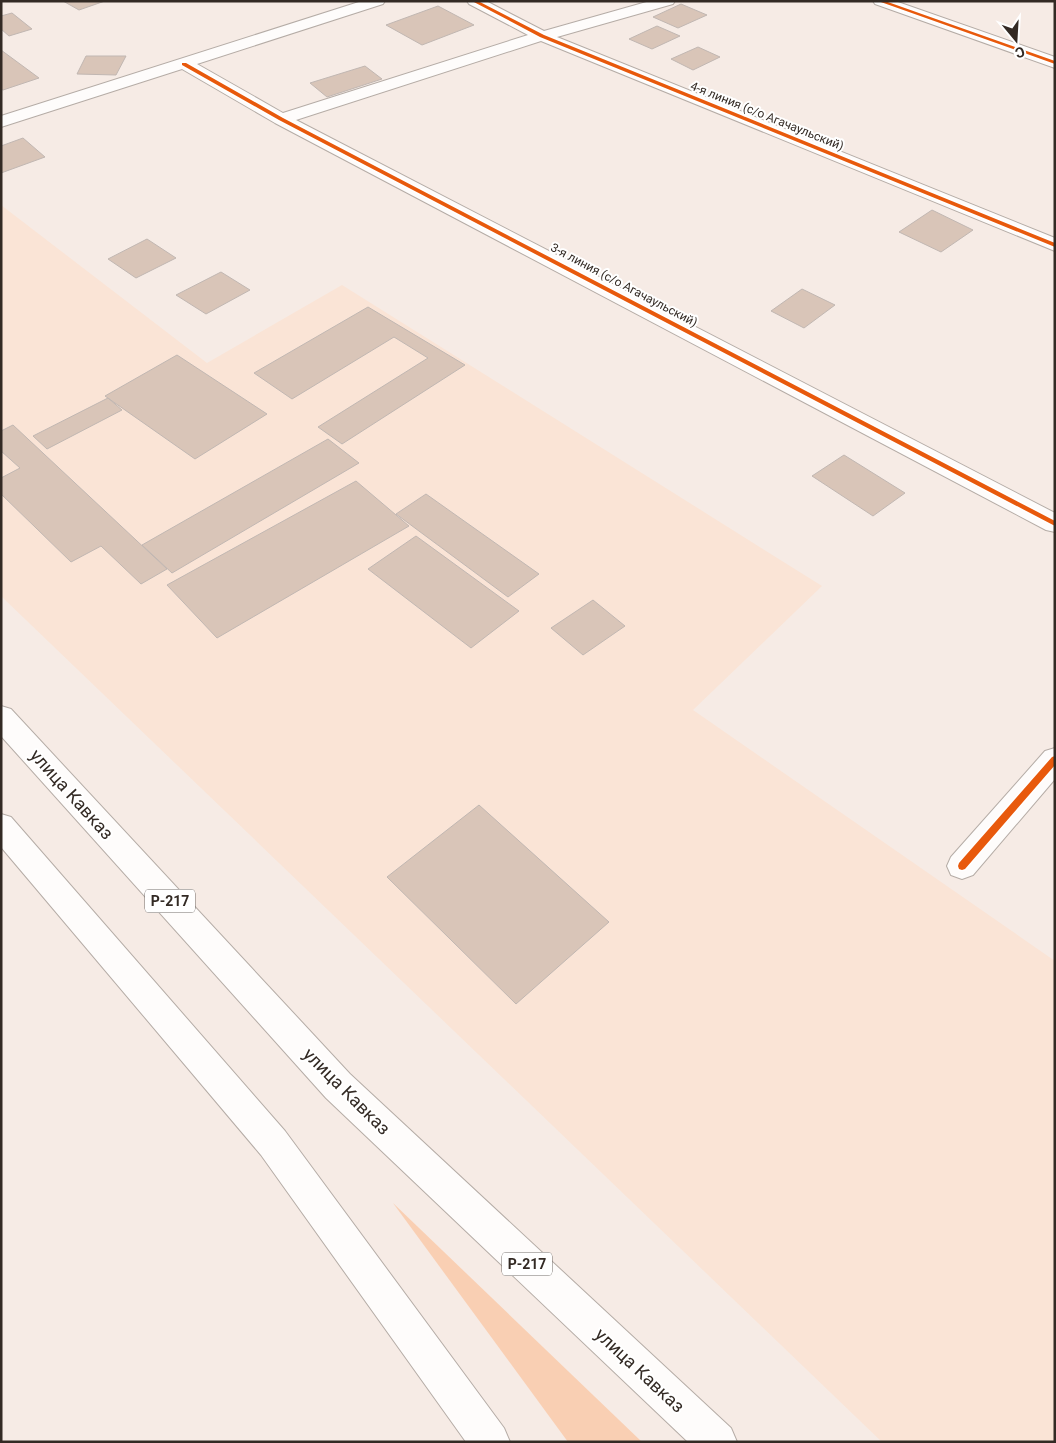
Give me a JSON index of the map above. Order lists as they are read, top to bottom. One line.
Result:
{"streets":{"main road":["4-я линия (с/о Агачаульский)","3-я линия (с/о Агачаульский)","улица Кавказ","Р-217"]},"north":"bottom"}
